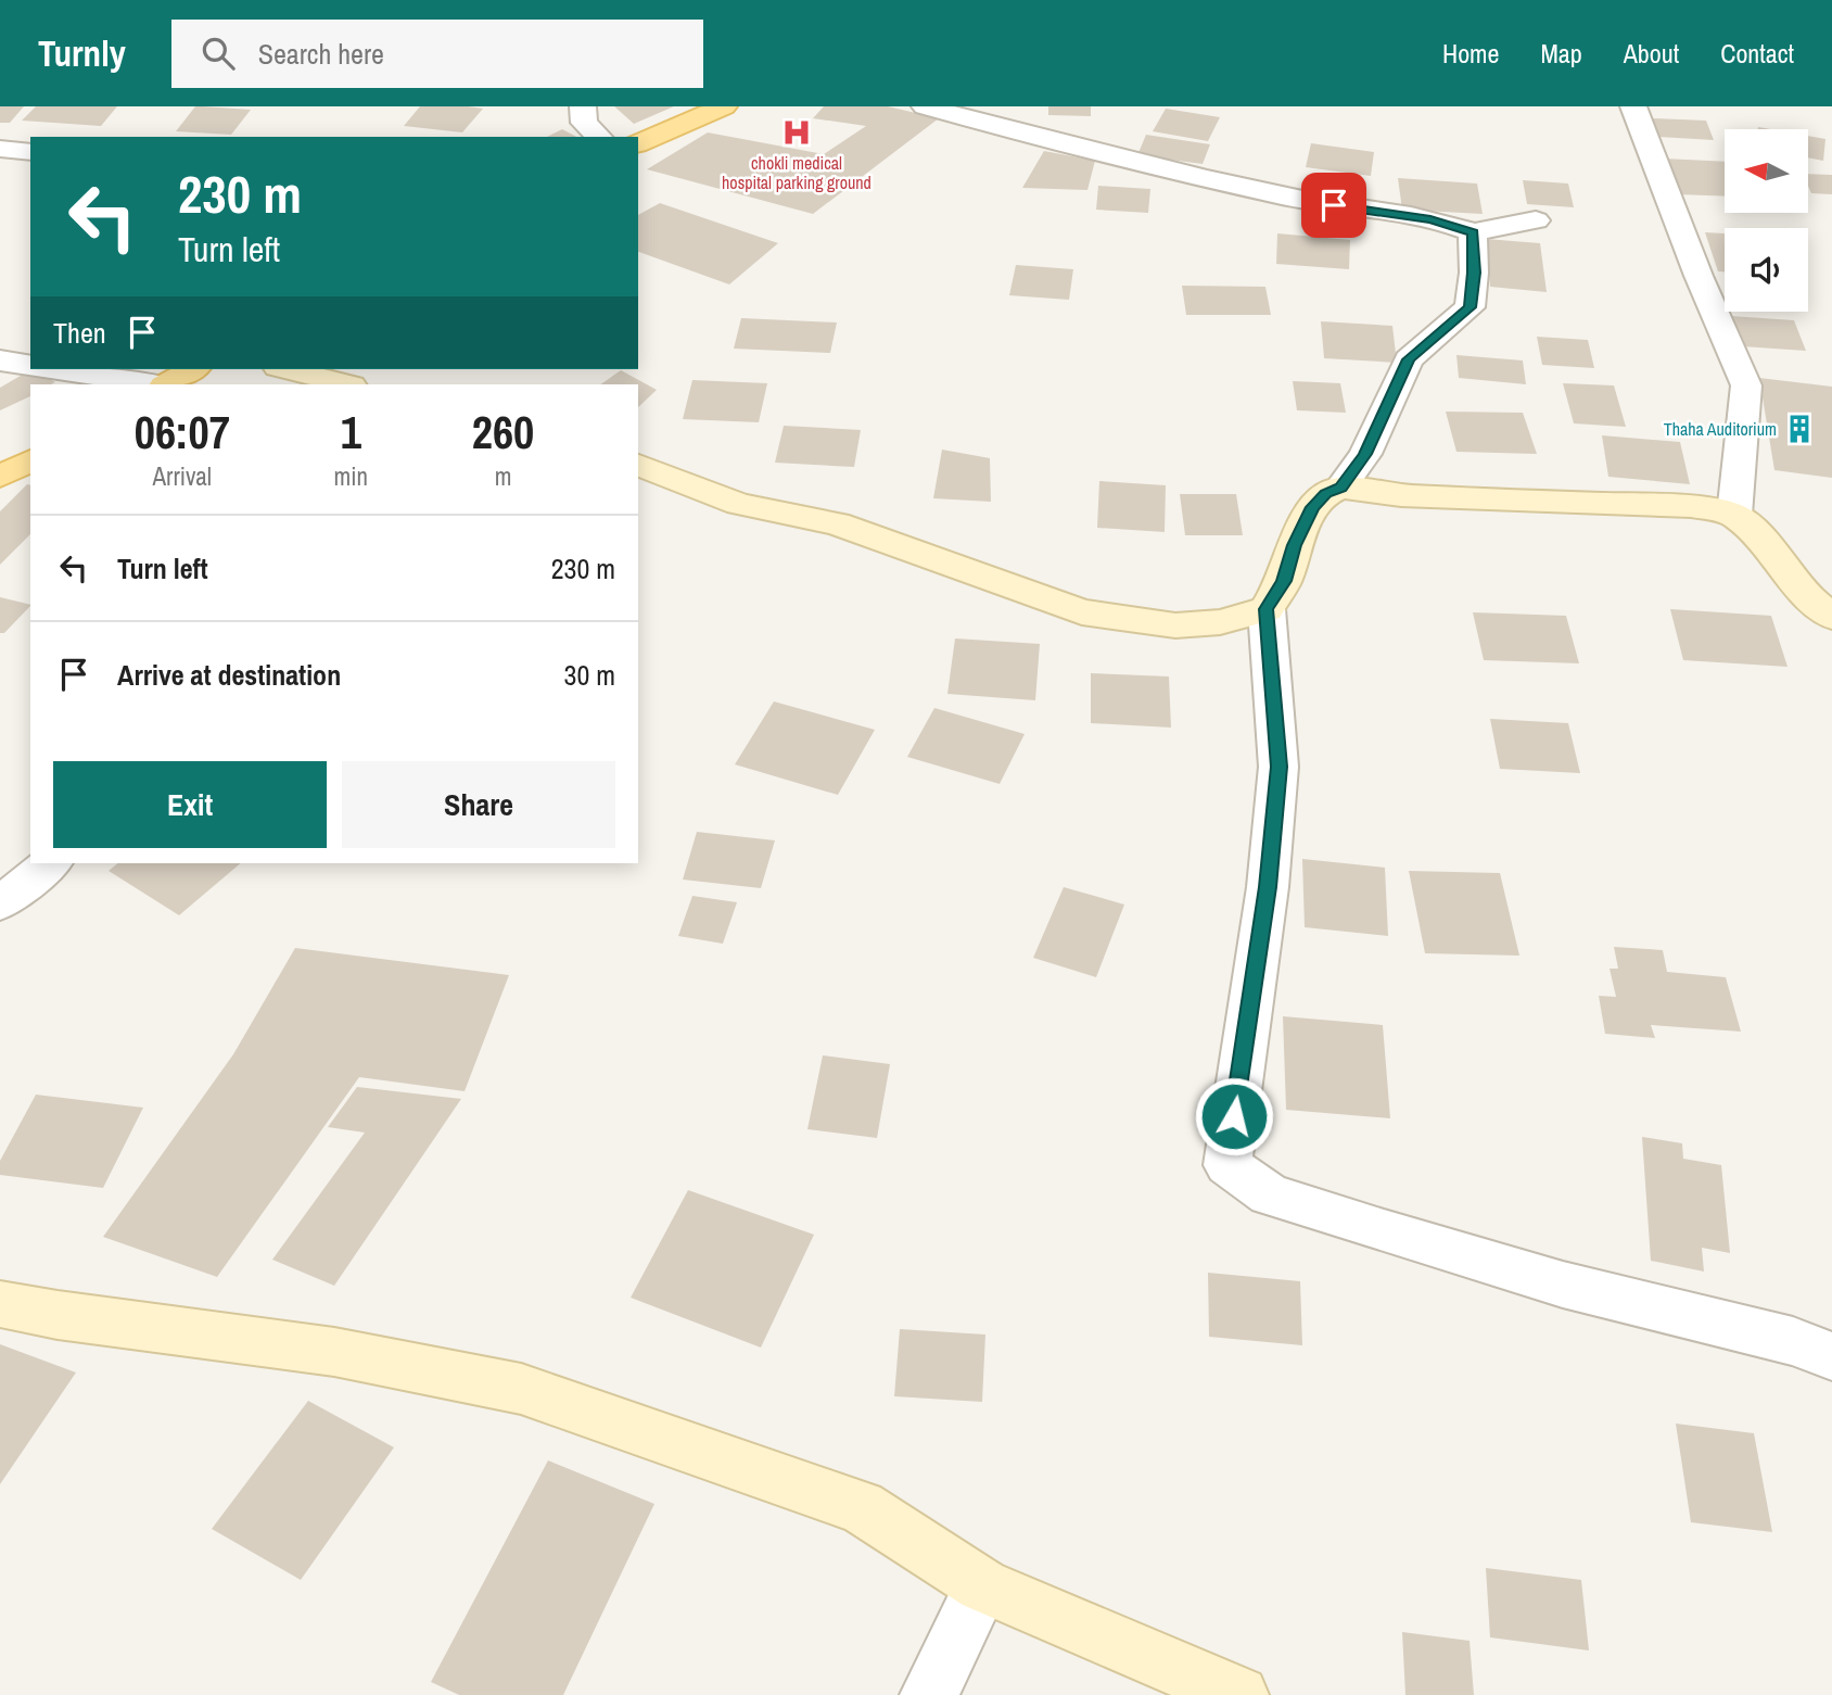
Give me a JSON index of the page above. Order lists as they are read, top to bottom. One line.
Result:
{"places":{"hospital":["chokli medical hospital parking ground"],"building":["Thaha Auditorium"]},"north":"left","page":{"header":"Turnly","search":"Search here","nav":["Home","Map","About","Contact"],"turn":["230 m","Turn left"],"then":"Then","eta":["06:07","Arrival","1","min","260","m"],"list":[{"name":"Turn left","value":"230 m"},{"name":"Arrive at destination","value":"30 m"}],"buttons":["Exit","Share"]}}
